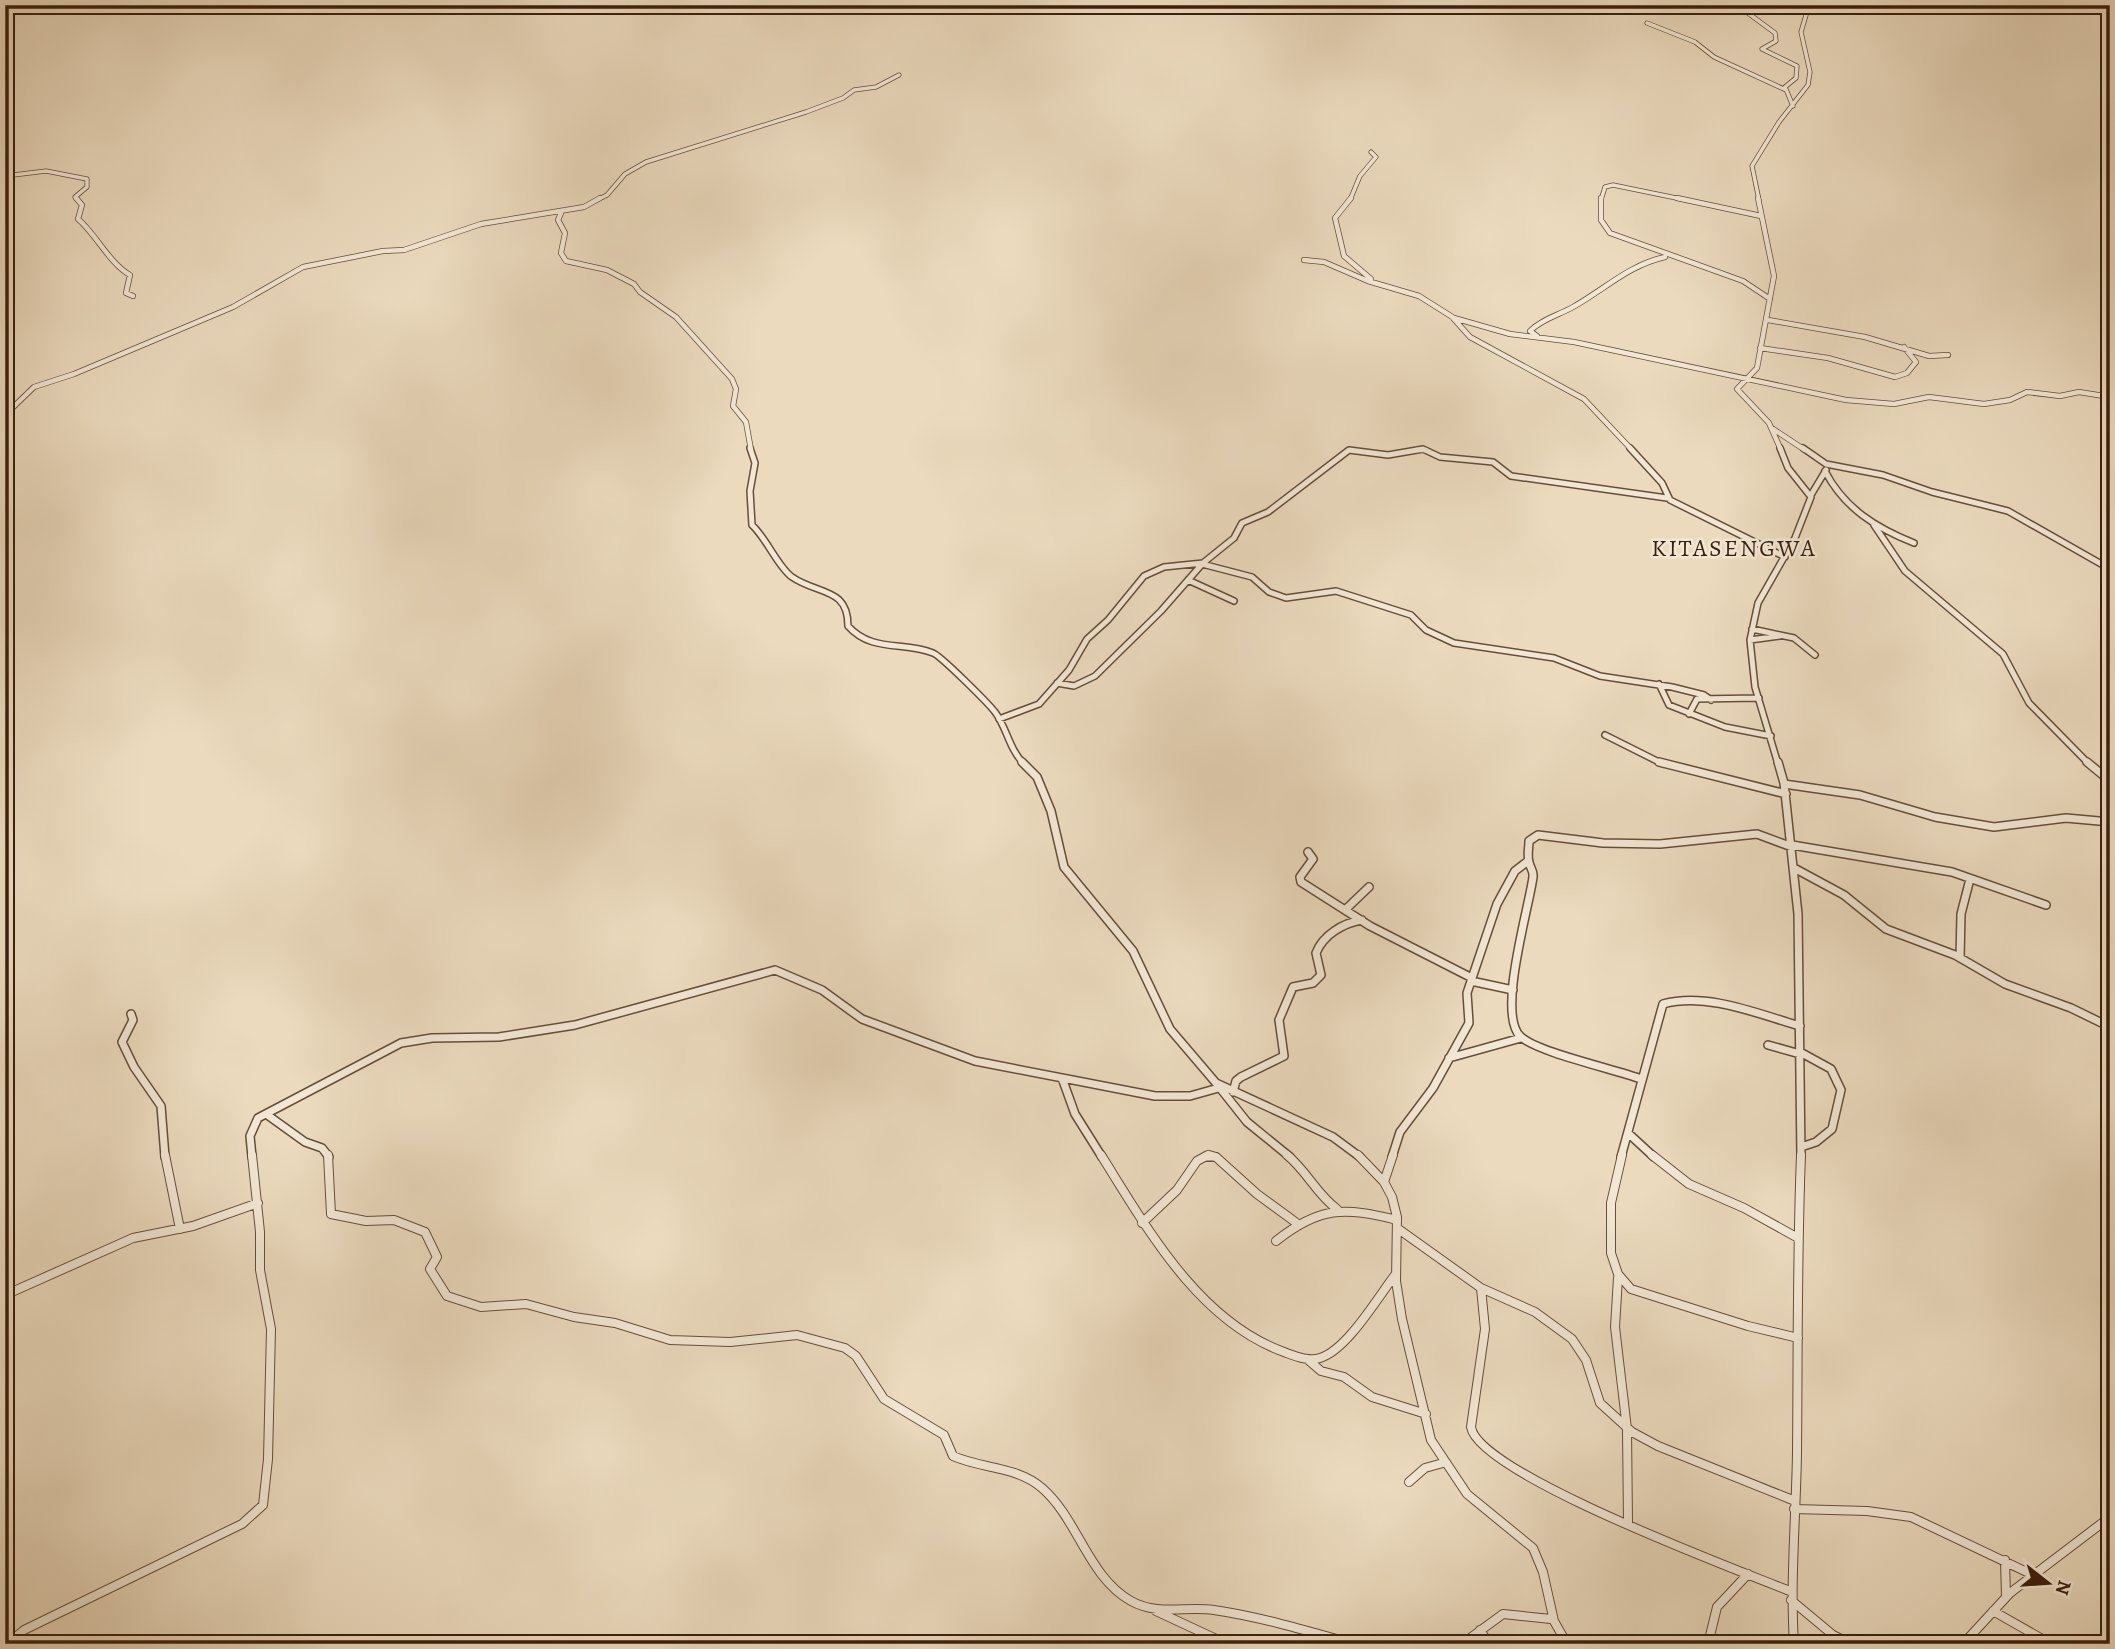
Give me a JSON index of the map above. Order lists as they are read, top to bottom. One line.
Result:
{"districts":["KITASENGWA"],"north":"right"}
